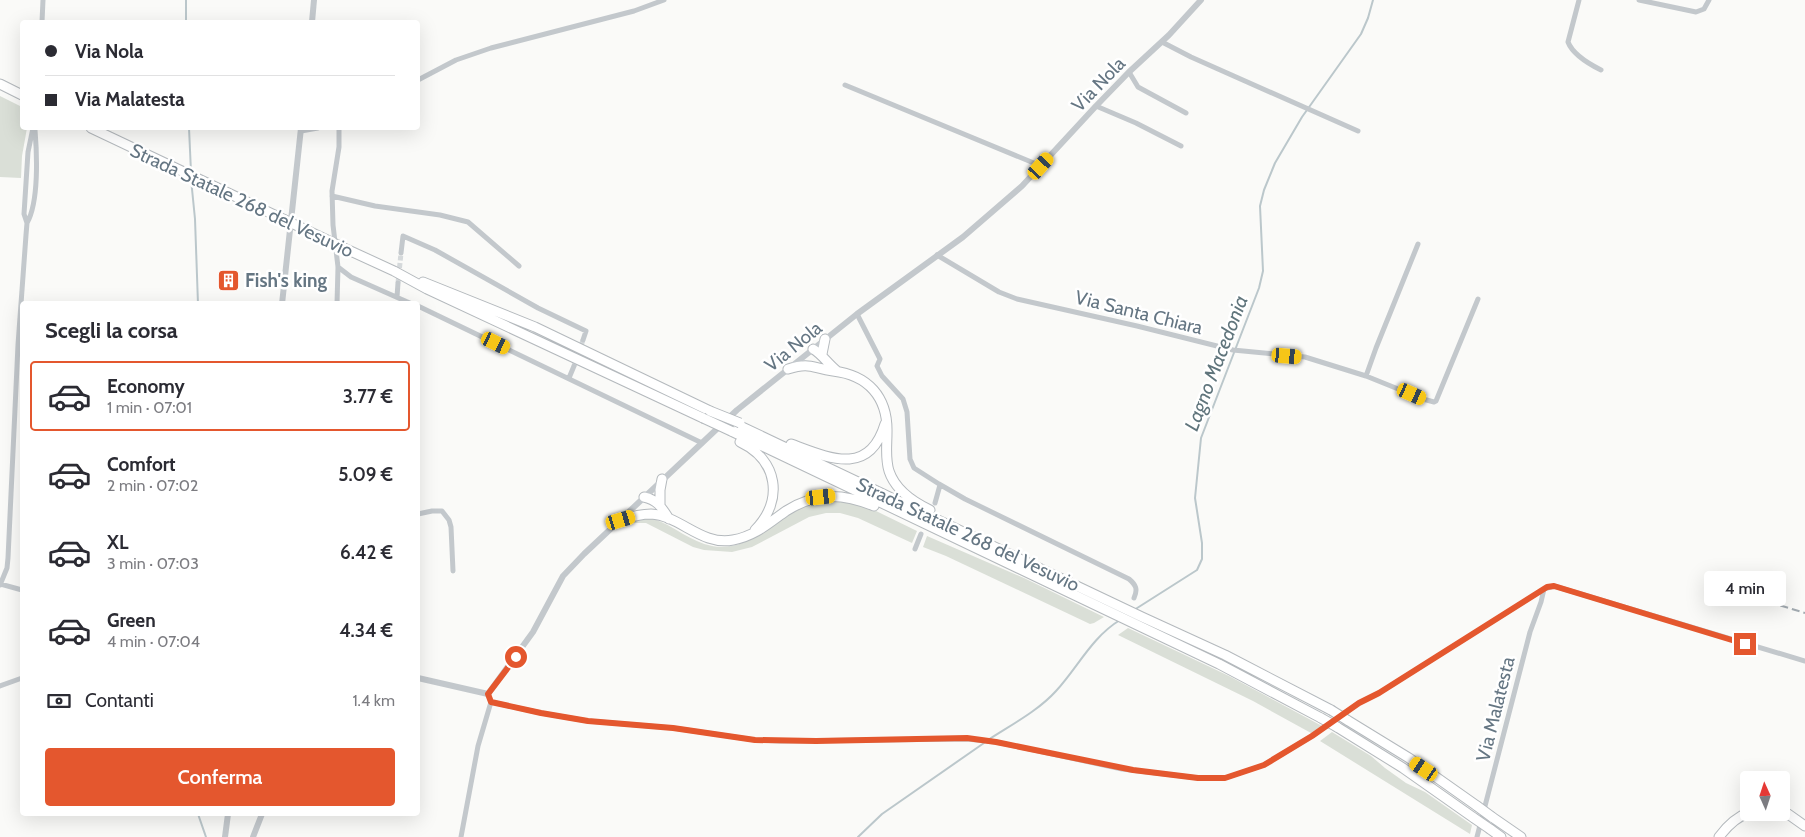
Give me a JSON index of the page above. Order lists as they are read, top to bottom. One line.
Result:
{"streets":{"highway":["Strada Statale 268 del Vesuvio"],"street":["Via Nola","Via Santa Chiara","Via Malatesta"]},"crossings":[["Via Nola","Via Santa Chiara"]],"water":["Lagno Macedonia"],"places":{"building":["Fish's king"]},"north":"top","page":{"banner":["Via Nola","Via Malatesta"],"heading":"Scegli la corsa","list":[{"name":"Economy","note":"1 min · 07:01","value":"3.77 €"},{"name":"Comfort","note":"2 min · 07:02","value":"5.09 €"},{"name":"XL","note":"3 min · 07:03","value":"6.42 €"},{"name":"Green","note":"4 min · 07:04","value":"4.34 €"}],"bubble":"4 min","pay":["Contanti","1.4 km"],"buttons":"Conferma"}}
